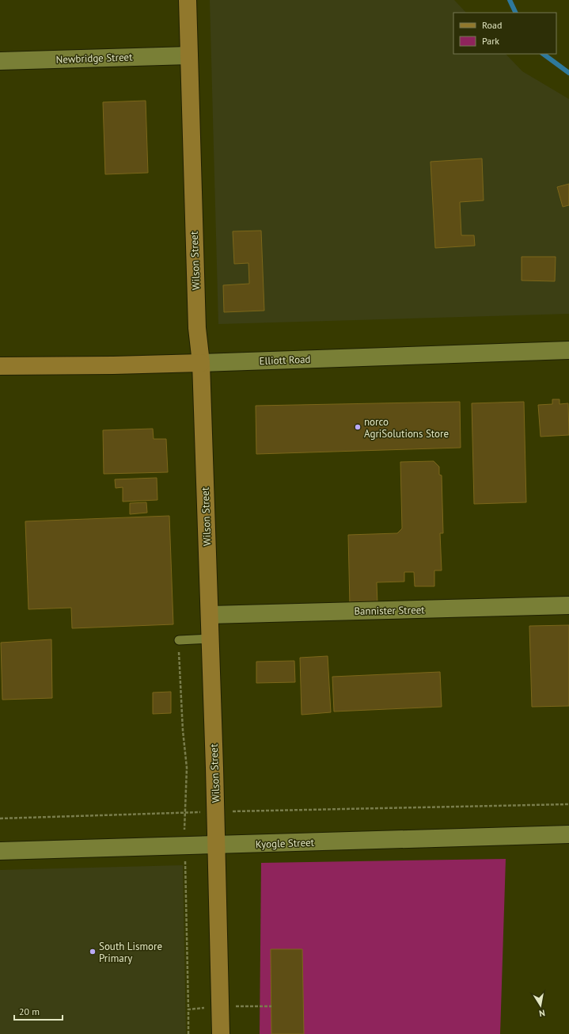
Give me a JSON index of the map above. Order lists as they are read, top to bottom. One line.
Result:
{"streets":{"street":["Newbridge Street","Wilson Street","Elliott Road","Bannister Street","Kyogle Street"]},"crossings":[["Newbridge Street","Wilson Street"],["Wilson Street","Elliott Road"],["Wilson Street","Bannister Street"],["Wilson Street","Kyogle Street"]],"places":["norco AgriSolutions Store","South Lismore Primary"],"legend":["Road","Park"],"scale_bar":"20 m","north":"bottom"}
